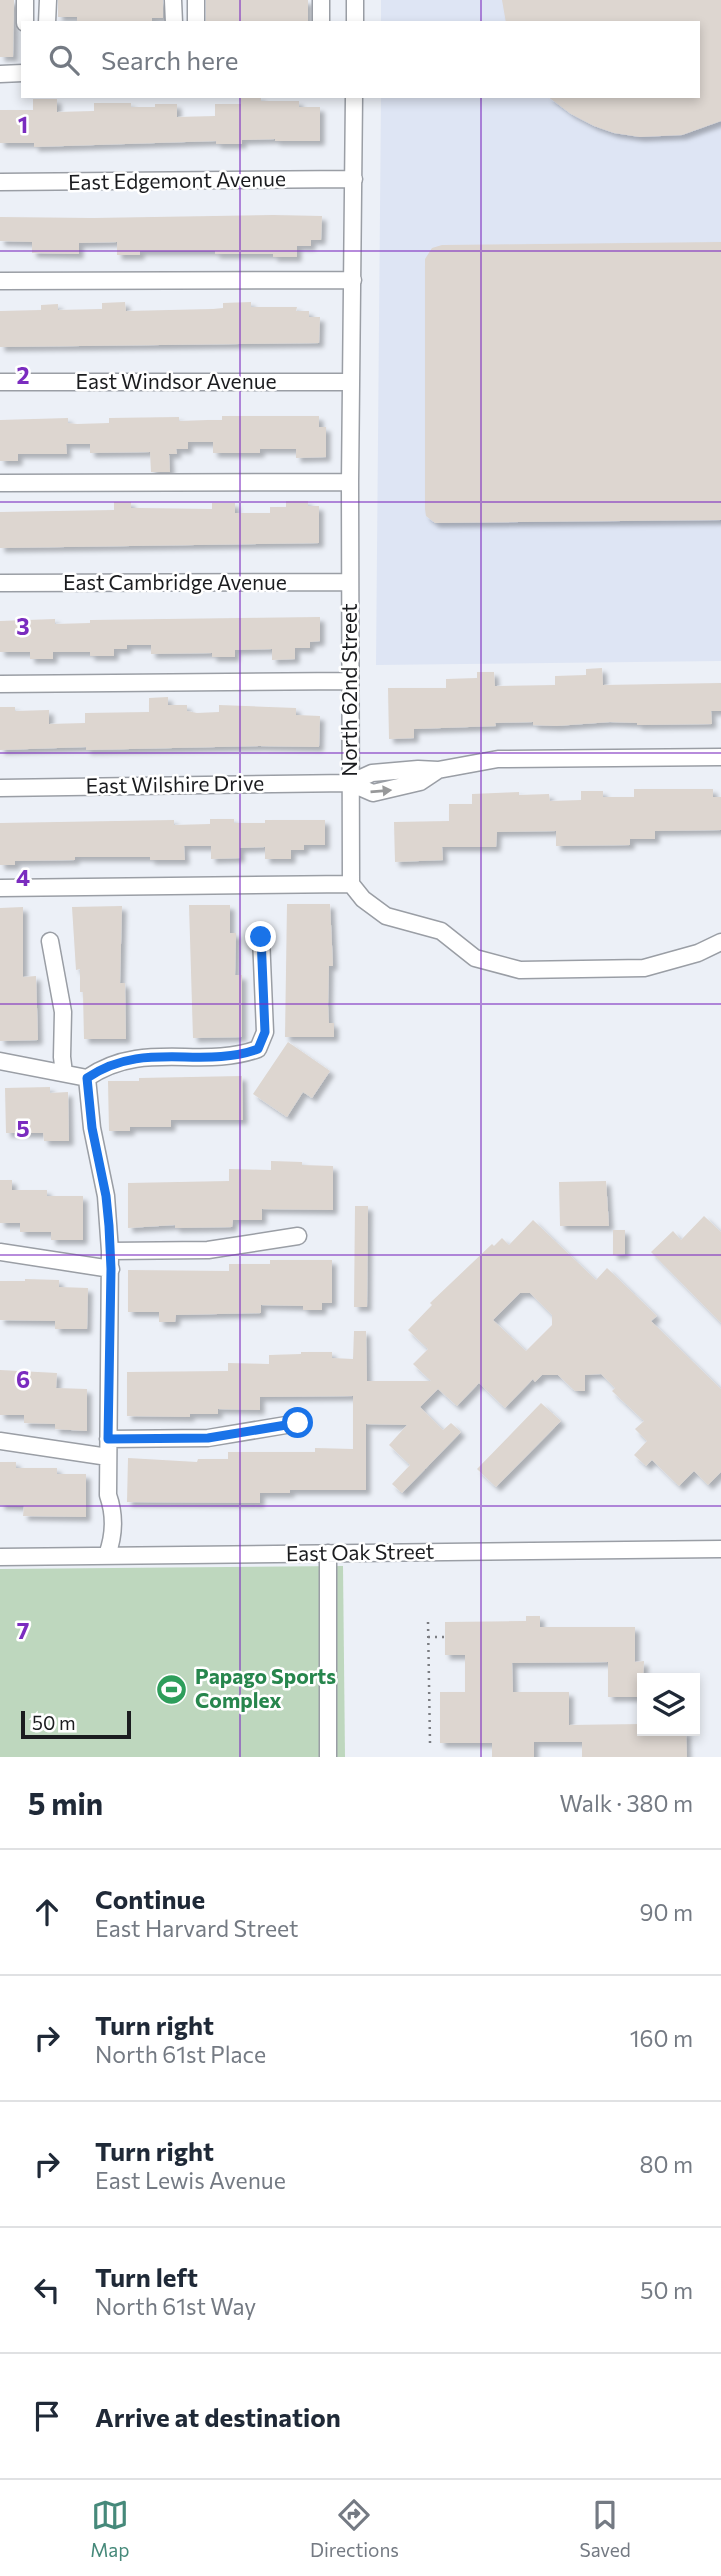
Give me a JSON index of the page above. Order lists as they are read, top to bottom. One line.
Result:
{"streets":{"street":["East Edgemont Avenue","East Windsor Avenue","East Cambridge Avenue","North 62nd Street","East Wilshire Drive","East Oak Street"]},"crossings":[["East Edgemont Avenue","North 62nd Street"],["East Windsor Avenue","North 62nd Street"],["East Cambridge Avenue","North 62nd Street"],["North 62nd Street","East Wilshire Drive"]],"places":{"sports":["Papago Sports Complex"]},"scale_bar":"50 m","page":{"search":"Search here","scale":"50 m","heading":["5 min","Walk · 380 m"],"list":[["Continue","East Harvard Street","90 m"],["Turn right","North 61st Place","160 m"],["Turn right","East Lewis Avenue","80 m"],["Turn left","North 61st Way","50 m"],"Arrive at destination"],"nav":["Map","Directions","Saved"]},"grid":{"rows":["1","2","3","4","5","6","7"]}}
